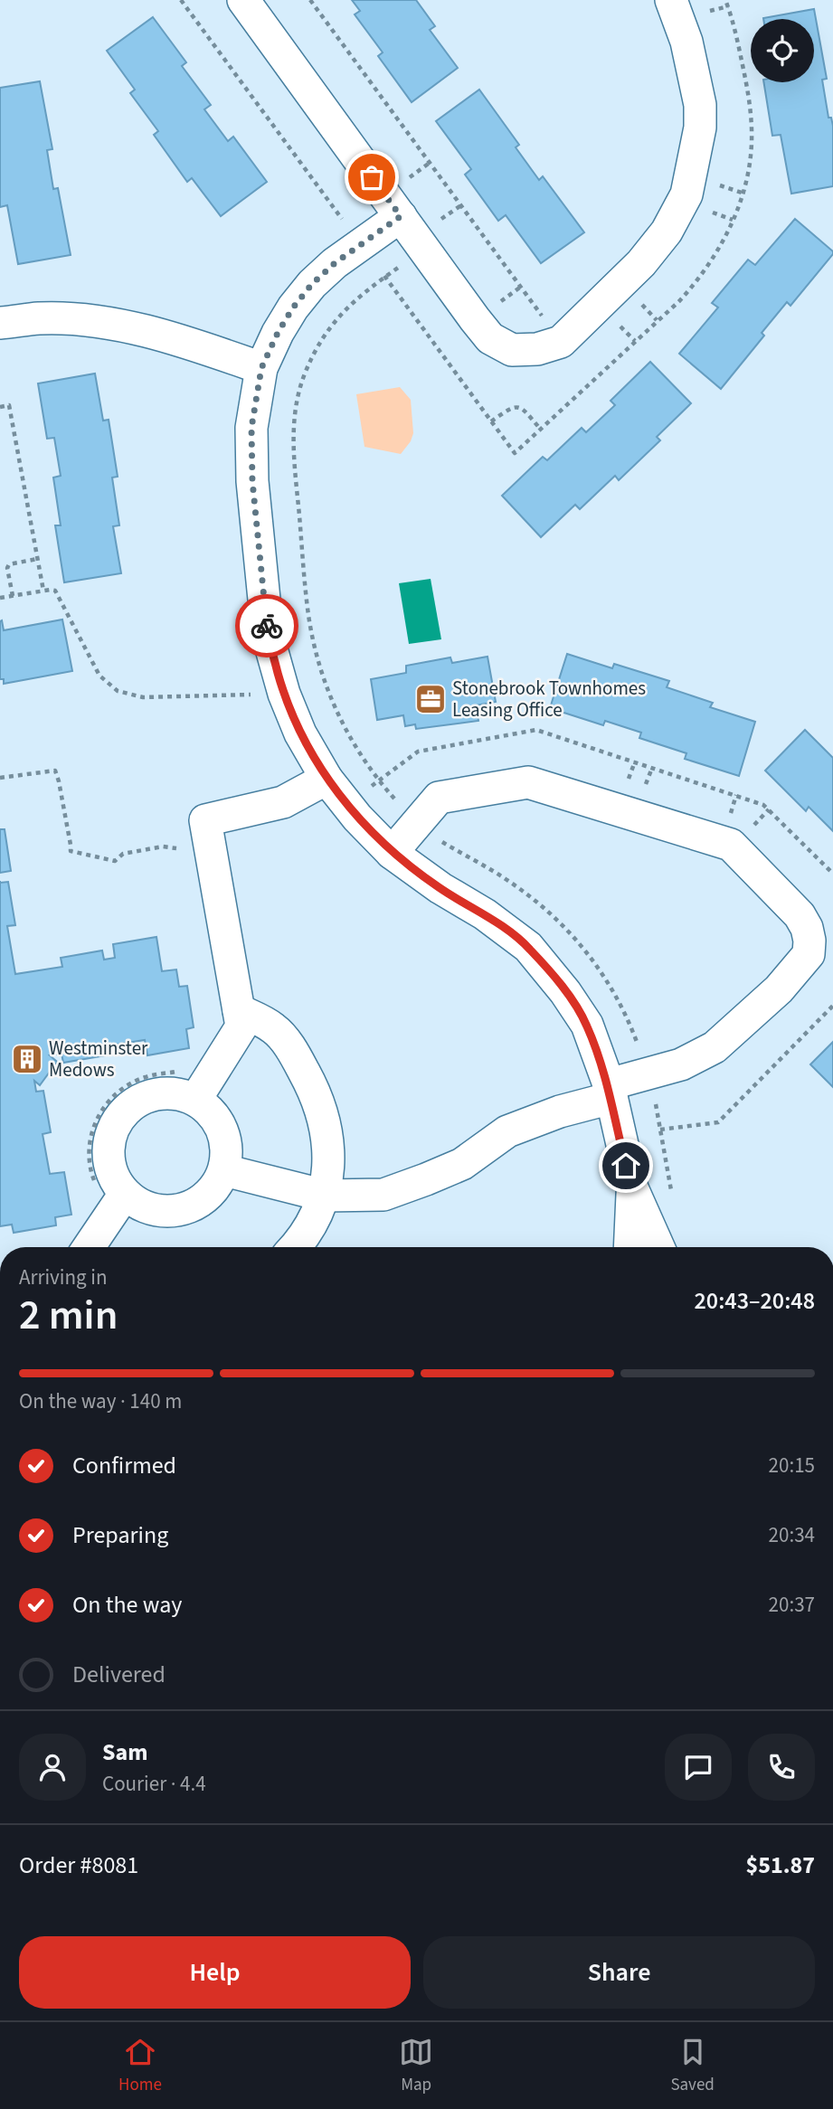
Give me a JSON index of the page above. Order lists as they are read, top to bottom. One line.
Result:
{"places":{"office":["Stonebrook Townhomes Leasing Office"],"building":["Westminster Medows"]},"page":{"heading":["2 min","Arriving in","20:43–20:48"],"panel":["Sam","Courier · 4.4","Order #8081","$51.87"],"bar":"On the way · 140 m","list":[["Confirmed","20:15"],["Preparing","20:34"],["On the way","20:37"],"Delivered"],"buttons":["Help","Share"],"tabs":["Home","Map","Saved"]}}
